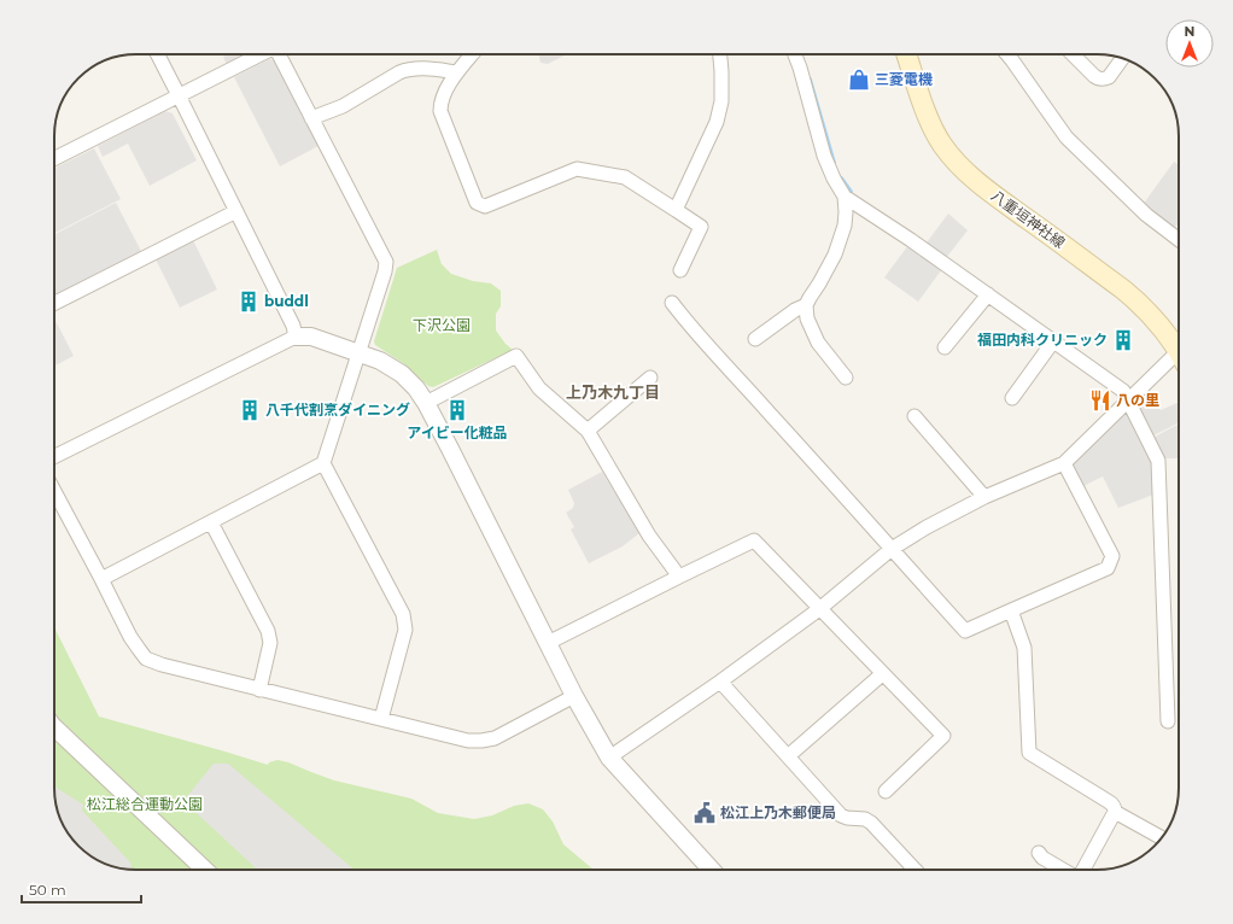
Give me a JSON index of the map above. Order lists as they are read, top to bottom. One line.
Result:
{"streets":{"main road":["八重垣神社線"]},"districts":["上乃木九丁目"],"parks":["下沢公園","松江総合運動公園"],"places":{"shop":["三菱電機"],"building":["buddl","福田内科クリニック","八千代割烹ダイニング","アイビー化粧品"],"restaurant":["八の里"],"public building":["松江上乃木郵便局"]},"scale_bar":"50 m","north":"top"}
